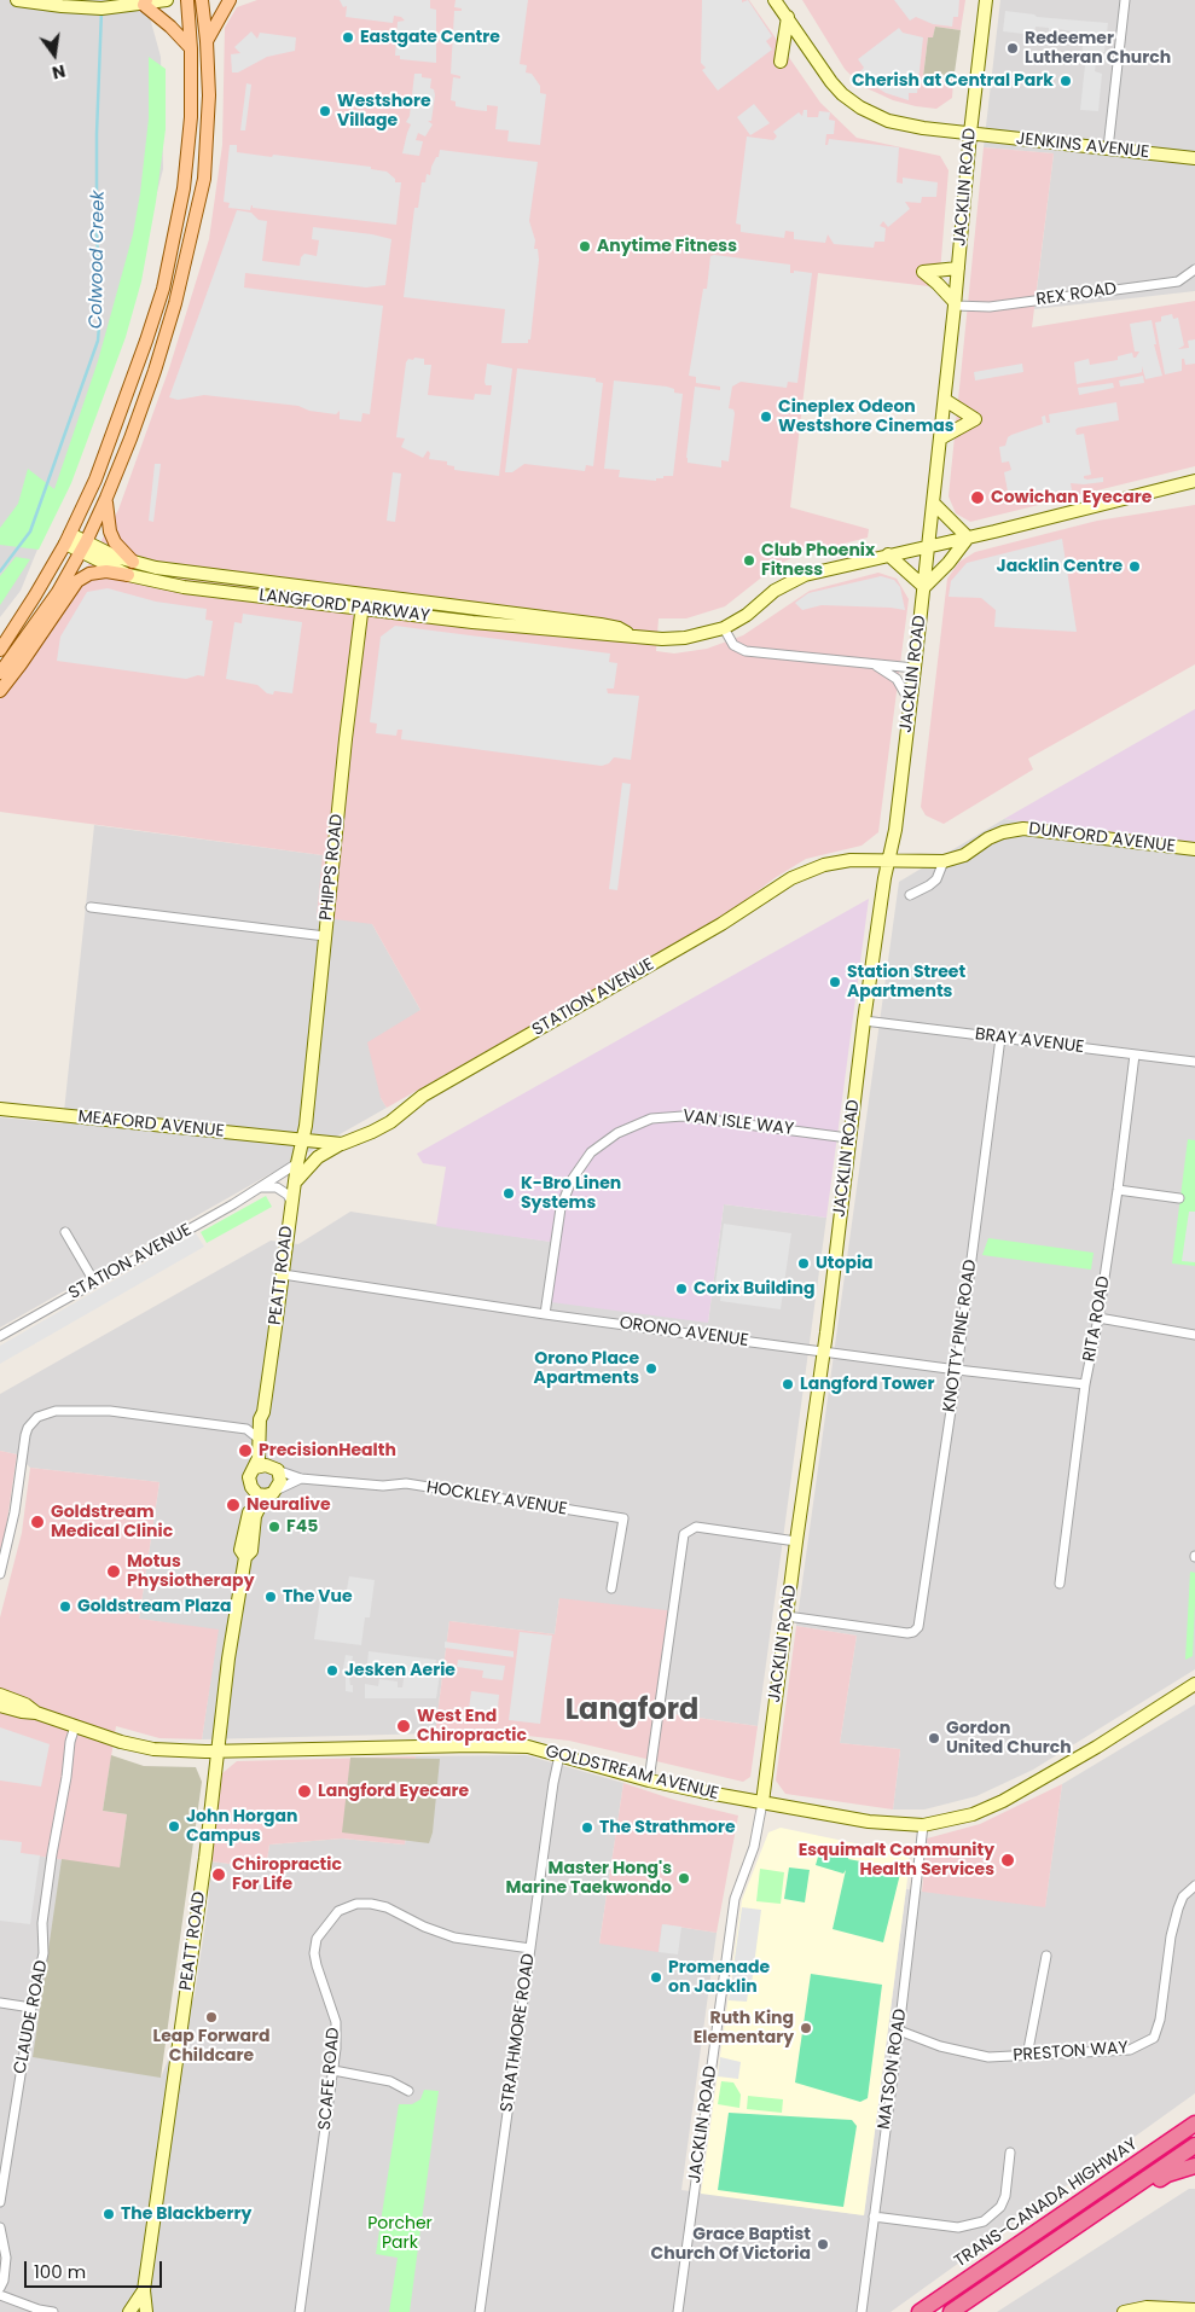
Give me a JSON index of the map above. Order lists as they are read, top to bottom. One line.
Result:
{"streets":{"highway":["TRANS-CANADA HIGHWAY"],"main road":["JENKINS AVENUE","JACKLIN ROAD","LANGFORD PARKWAY","DUNFORD AVENUE","PHIPPS ROAD","STATION AVENUE","MEAFORD AVENUE","PEATT ROAD","GOLDSTREAM AVENUE"],"street":["REX ROAD","BRAY AVENUE","VAN ISLE WAY","RITA ROAD","ORONO AVENUE","KNOTTY PINE ROAD","HOCKLEY AVENUE","CLAUDE ROAD","STRATHMORE ROAD","PRESTON WAY","MATSON ROAD","SCAFE ROAD"]},"crossings":[["JENKINS AVENUE","JACKLIN ROAD"],["JACKLIN ROAD","REX ROAD"],["JACKLIN ROAD","LANGFORD PARKWAY"],["JACKLIN ROAD","DUNFORD AVENUE"],["JACKLIN ROAD","STATION AVENUE"],["JACKLIN ROAD","BRAY AVENUE"],["JACKLIN ROAD","VAN ISLE WAY"],["JACKLIN ROAD","ORONO AVENUE"],["JACKLIN ROAD","KNOTTY PINE ROAD"],["JACKLIN ROAD","GOLDSTREAM AVENUE"],["LANGFORD PARKWAY","PHIPPS ROAD"],["DUNFORD AVENUE","STATION AVENUE"],["PHIPPS ROAD","STATION AVENUE"],["PHIPPS ROAD","MEAFORD AVENUE"],["PHIPPS ROAD","PEATT ROAD"],["STATION AVENUE","MEAFORD AVENUE"],["STATION AVENUE","PEATT ROAD"],["BRAY AVENUE","RITA ROAD"],["BRAY AVENUE","KNOTTY PINE ROAD"],["VAN ISLE WAY","ORONO AVENUE"],["MEAFORD AVENUE","PEATT ROAD"],["PEATT ROAD","ORONO AVENUE"],["PEATT ROAD","HOCKLEY AVENUE"],["PEATT ROAD","GOLDSTREAM AVENUE"],["RITA ROAD","ORONO AVENUE"],["ORONO AVENUE","KNOTTY PINE ROAD"],["GOLDSTREAM AVENUE","CLAUDE ROAD"],["GOLDSTREAM AVENUE","STRATHMORE ROAD"],["GOLDSTREAM AVENUE","MATSON ROAD"],["STRATHMORE ROAD","SCAFE ROAD"],["PRESTON WAY","MATSON ROAD"]],"districts":["Langford"],"water":["Colwood Creek"],"parks":["Porcher Park"],"places":["Eastgate Centre","Redeemer Lutheran Church","Cherish at Central Park","Westshore Village","Anytime Fitness","Cineplex Odeon Westshore Cinemas","Cowichan Eyecare","Club Phoenix Fitness","Jacklin Centre","Station Street Apartments","K-Bro Linen Systems","Utopia","Corix Building","Orono Place Apartments","Langford Tower","PrecisionHealth","Neuralive","Goldstream Medical Clinic","F45","Motus Physiotherapy","The Vue","Goldstream Plaza","Jesken Aerie","West End Chiropractic","Gordon United Church","Langford Eyecare","John Horgan Campus","The Strathmore","Esquimalt Community Health Services","Chiropractic For Life","Master Hong's Marine Taekwondo","Promenade on Jacklin","Leap Forward Childcare","Ruth King Elementary","The Blackberry","Grace Baptist Church Of Victoria"],"scale_bar":"100 m","north":"bottom"}
